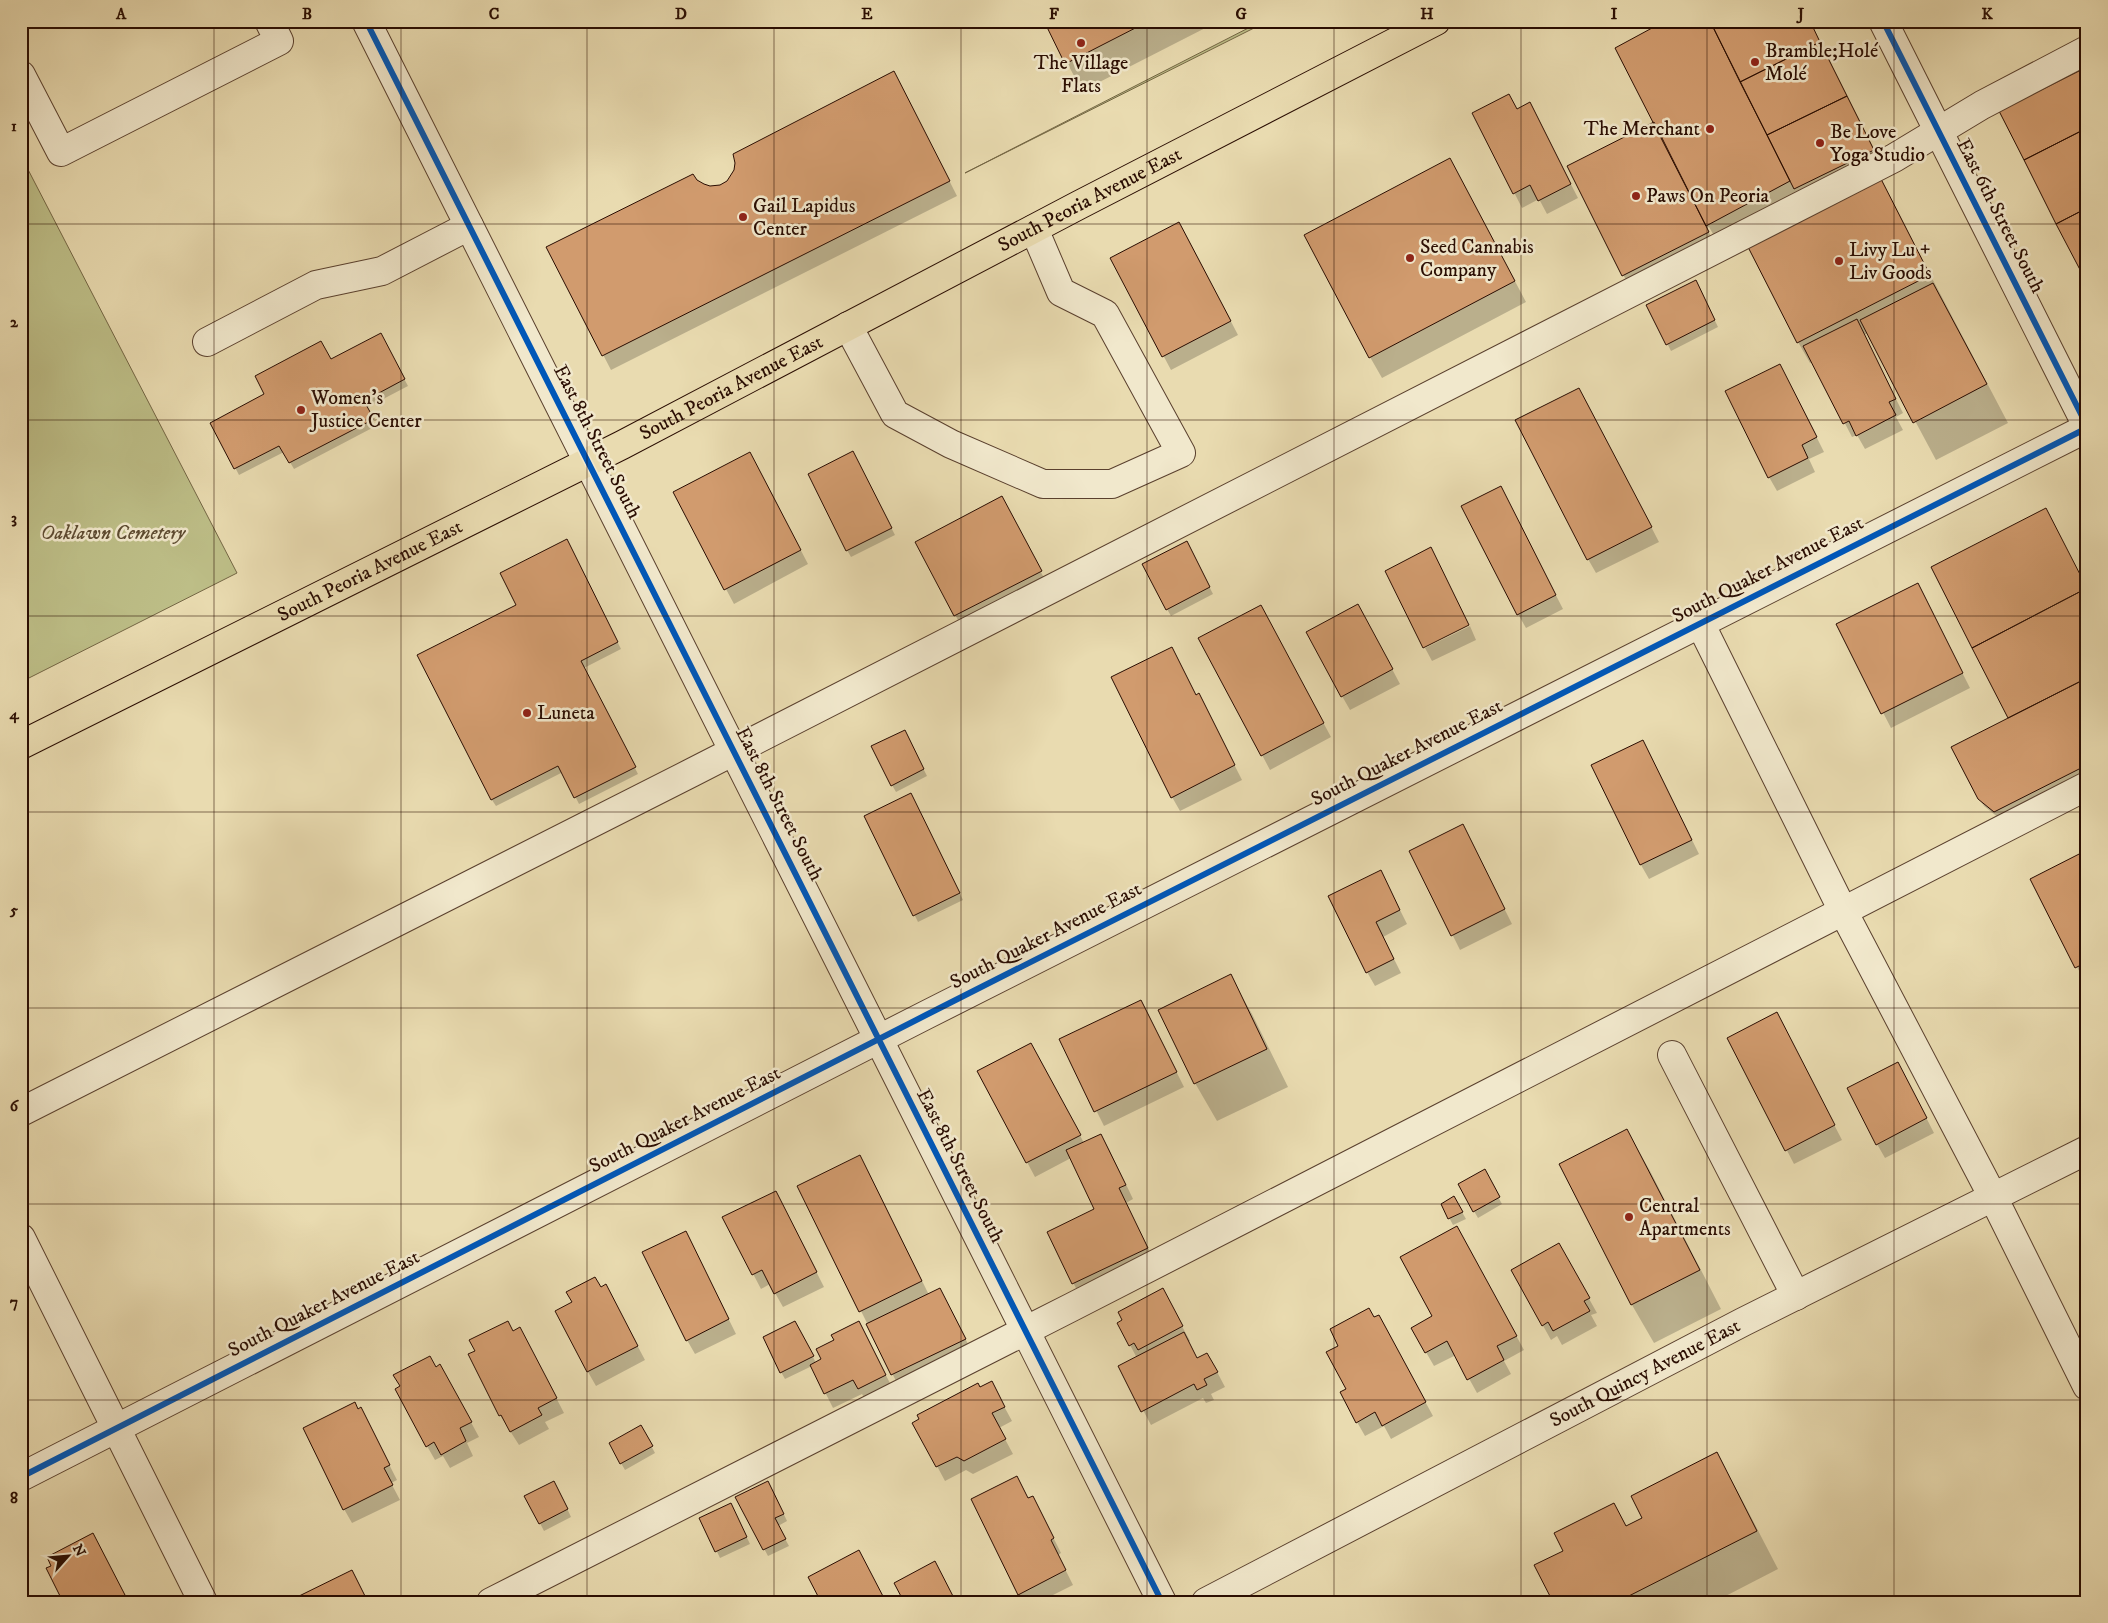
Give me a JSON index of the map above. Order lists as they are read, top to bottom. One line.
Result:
{"streets":{"main road":["South Peoria Avenue East"],"street":["East 6th Street South","East 8th Street South","South Quaker Avenue East","South Quincy Avenue East"]},"crossings":[["South Peoria Avenue East","East 8th Street South"],["East 6th Street South","South Quaker Avenue East"],["East 8th Street South","South Quaker Avenue East"]],"parks":["Oaklawn Cemetery"],"places":["The Village Flats","Bramble;Holé Molé","The Merchant","Be Love Yoga Studio","Paws On Peoria","Gail Lapidus Center","Seed Cannabis Company","Livy Lu + Liv Goods","Women's Justice Center","Luneta","Central Apartments"],"north":"top right","grid":{"columns":["A","B","C","D","E","F","G","H","I","J","K"],"rows":["1","2","3","4","5","6","7","8"]}}
